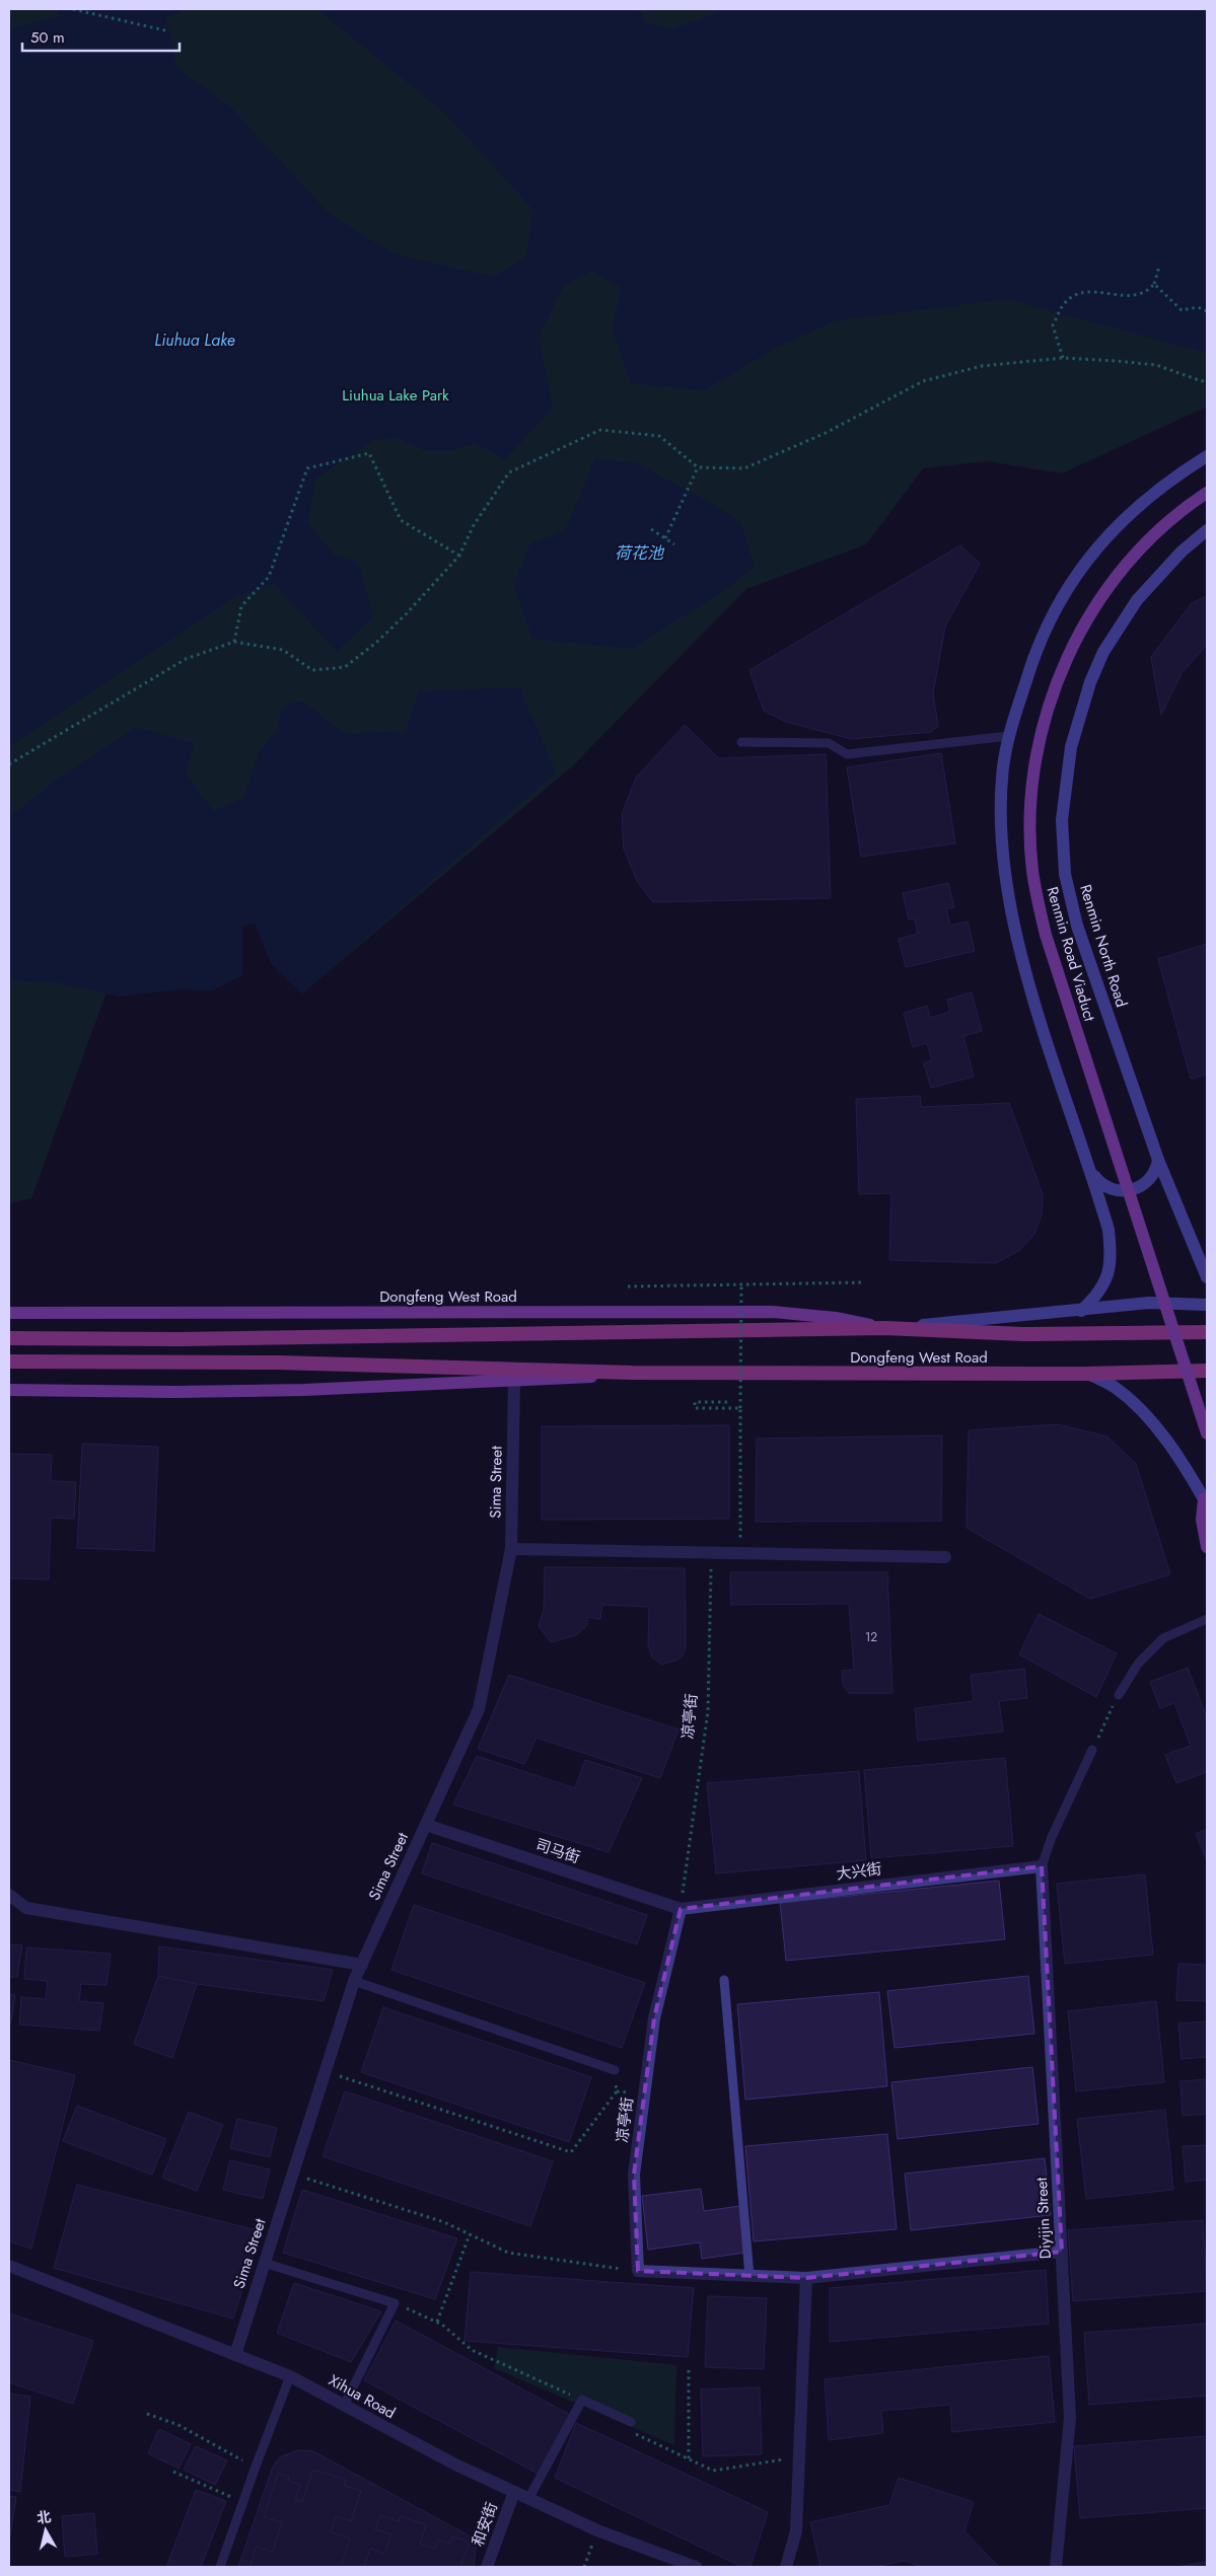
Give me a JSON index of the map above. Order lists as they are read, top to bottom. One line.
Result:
{"streets":{"highway":["Dongfeng West Road"],"main road":["Renmin North Road","Renmin Road Viaduct"],"street":["Sima Street","凉亭街","司马街","大兴街","Diyijin Street","Xihua Road","和安街"]},"crossings":[["Dongfeng West Road","Sima Street"],["Sima Street","司马街"],["Sima Street","Xihua Road"],["凉亭街","司马街"],["凉亭街","大兴街"],["司马街","大兴街"],["大兴街","Diyijin Street"],["Xihua Road","和安街"]],"water":["Liuhua Lake","荷花池"],"parks":["Liuhua Lake Park"],"house_numbers":["12"],"scale_bar":"50 m","north":"top"}
